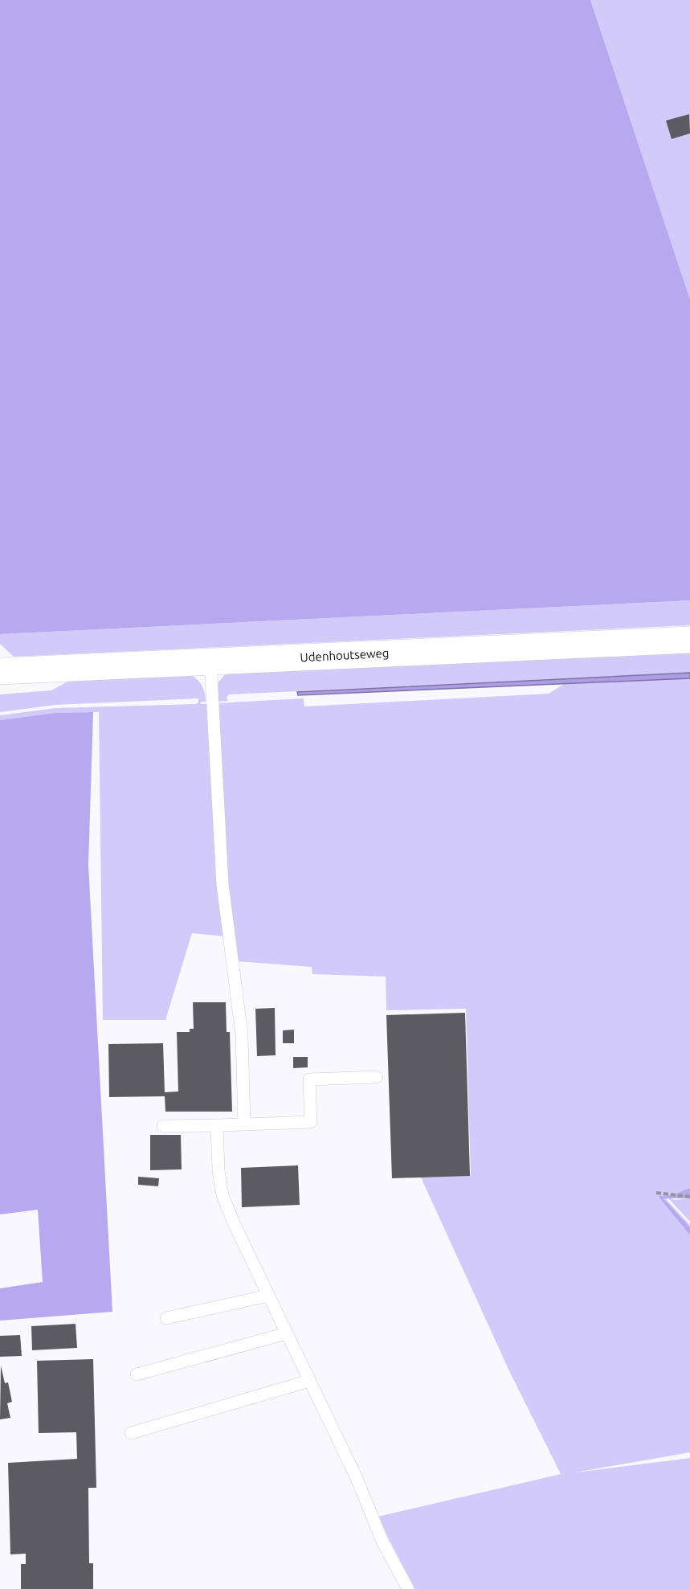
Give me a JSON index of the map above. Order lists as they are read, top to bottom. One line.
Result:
{"streets":{"street":["Udenhoutseweg"]}}
